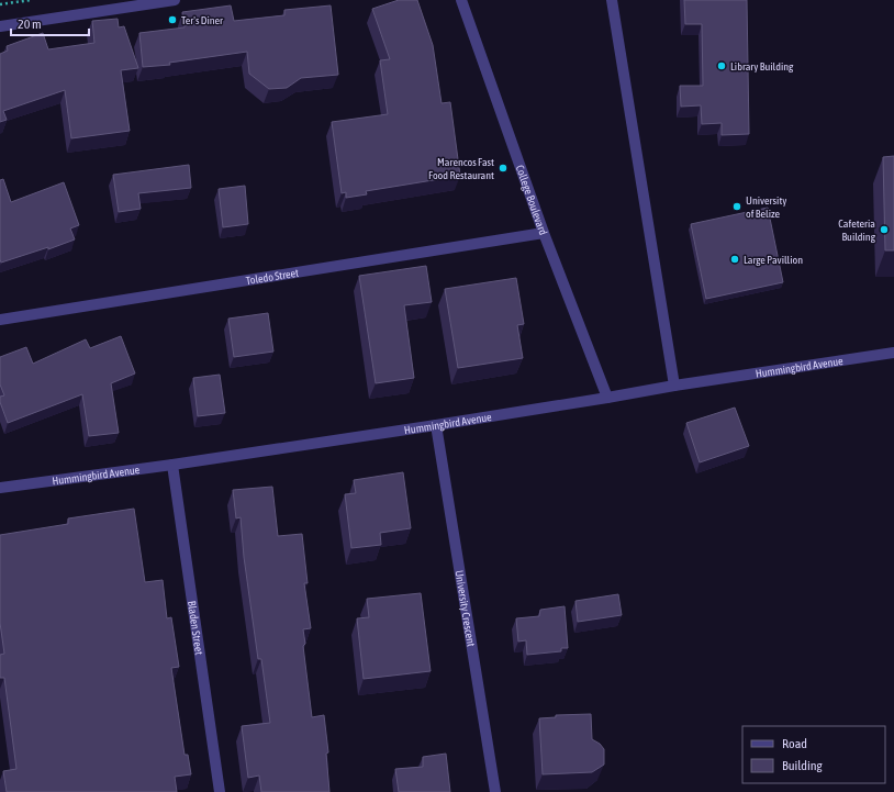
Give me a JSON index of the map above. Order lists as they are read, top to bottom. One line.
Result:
{"streets":{"street":["College Boulevard","Toledo Street","Hummingbird Avenue","University Crescent","Bladen Street"]},"crossings":[["College Boulevard","Toledo Street"],["College Boulevard","Hummingbird Avenue"],["Hummingbird Avenue","University Crescent"],["Hummingbird Avenue","Bladen Street"]],"places":["Ter's Diner","Library Building","Marencos Fast Food Restaurant","University of Belize","Cafeteria Building","Large Pavillion"],"legend":["Road","Building"],"scale_bar":"20 m"}
